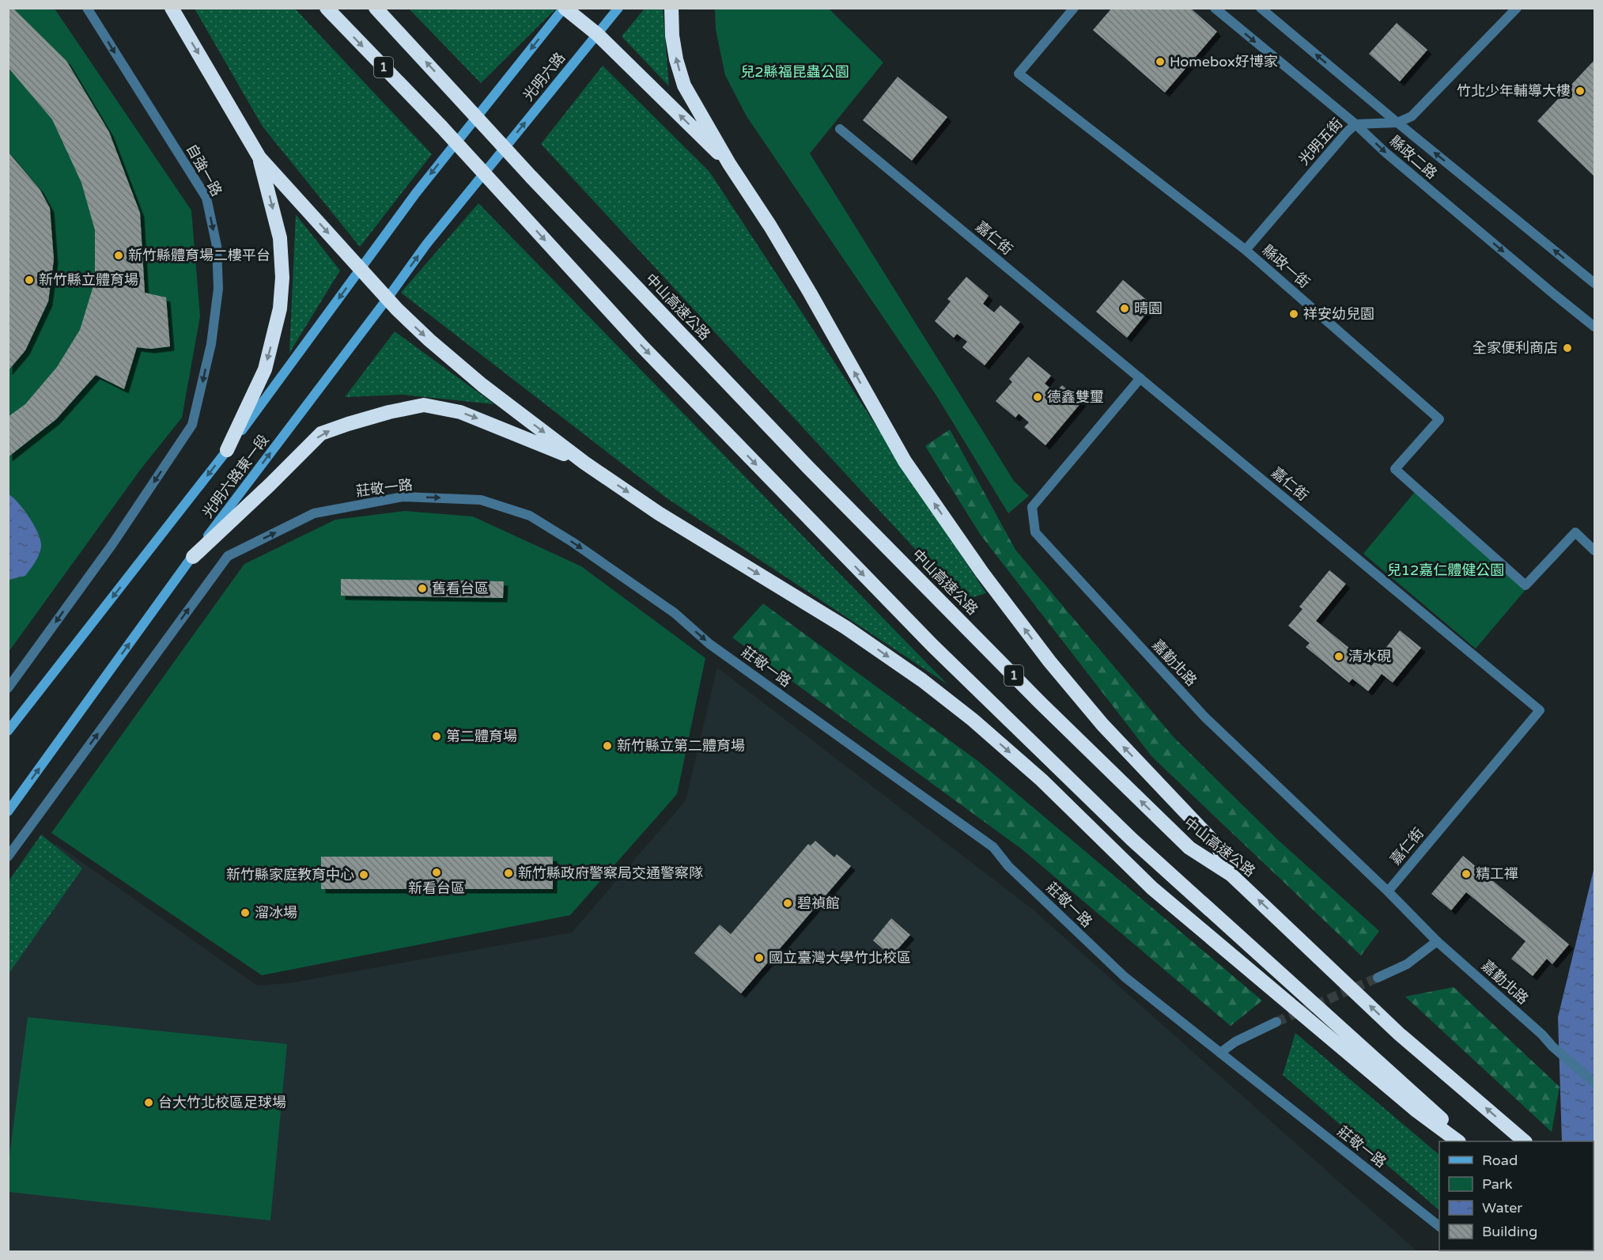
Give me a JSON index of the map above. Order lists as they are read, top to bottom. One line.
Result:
{"streets":{"highway":["1","中山高速公路"],"main road":["光明六路","光明六路東一段"],"street":["光明五街","縣政二路","自強一路","嘉仁街","縣政一街","莊敬一路","嘉勤北路"]},"crossings":[["光明六路","光明六路東一段"],["光明五街","縣政二路"],["光明五街","縣政一街"],["嘉仁街","嘉勤北路"]],"one_way":["自強一路"],"parks":["兒2縣福昆蟲公園","兒12嘉仁體健公園"],"places":["Homebox好博家","竹北少年輔導大樓","新竹縣體育場二樓平台","新竹縣立體育場","晴園","祥安幼兒園","全家便利商店","德鑫雙璽","舊看台區","清水硯","第二體育場","新竹縣立第二體育場","新看台區","新竹縣政府警察局交通警察隊","精工禪","新竹縣家庭教育中心","碧禎館","溜冰場","國立臺灣大學竹北校區","台大竹北校區足球場"],"legend":["Road","Park","Water","Building"]}
